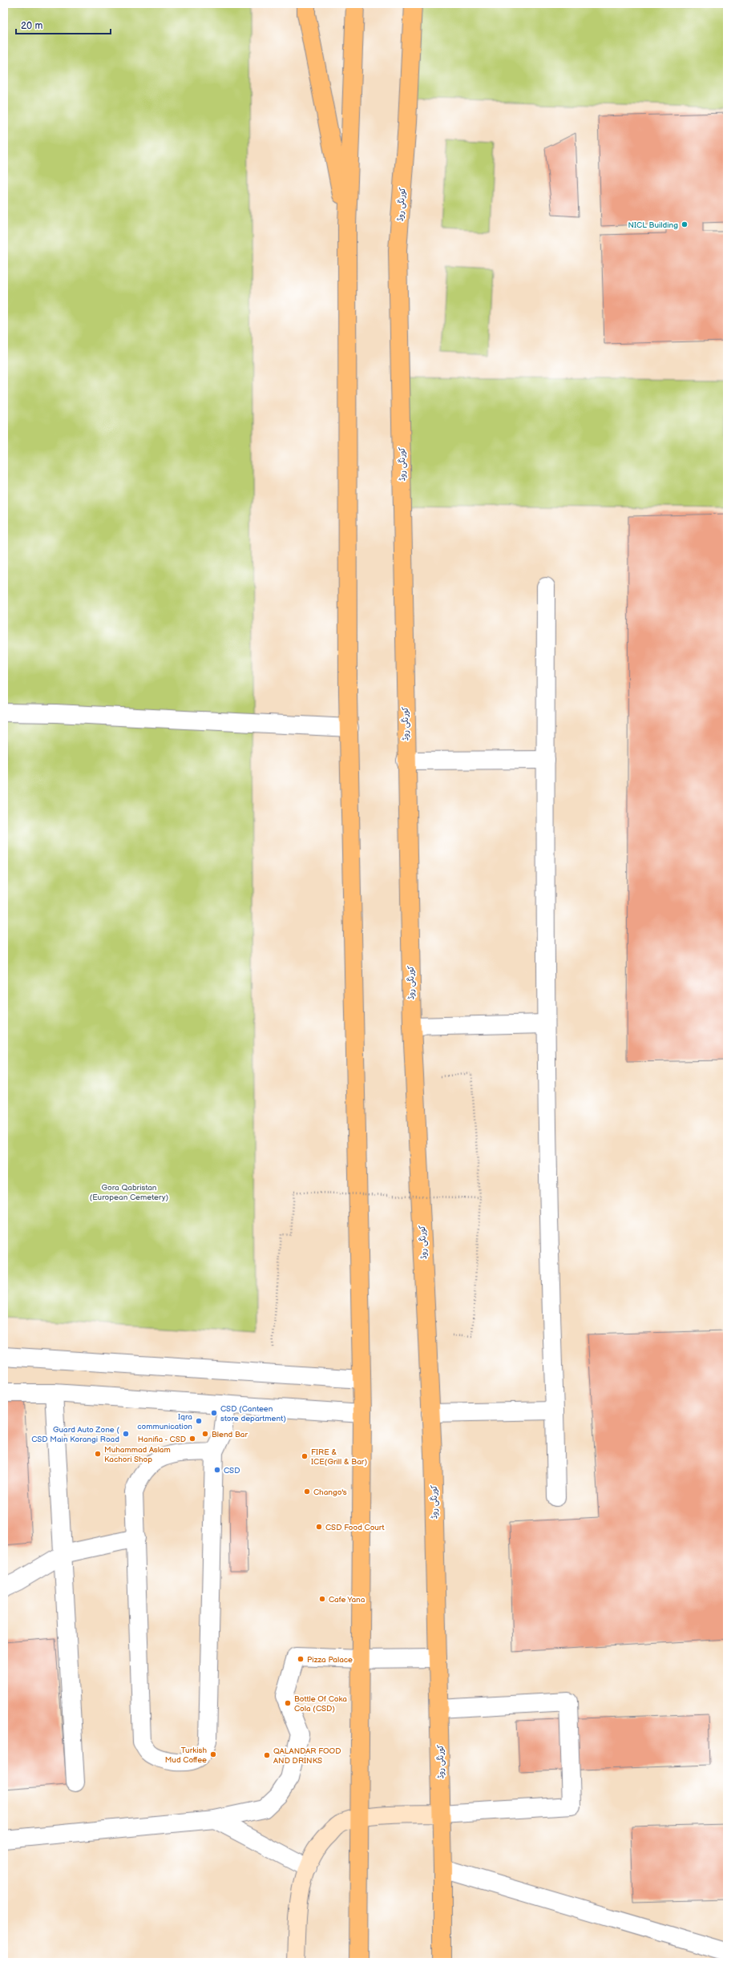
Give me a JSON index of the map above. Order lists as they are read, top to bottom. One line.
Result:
{"streets":{"main road":["کورنگی روڈ"]},"parks":["Gora Qabristan (European Cemetery)"],"places":["NICL Building","CSD (Canteen store department)","Iqra communication","Guard Auto Zone ( CSD Main Korangi Road","Blend Bar","Hanifia - CSD","Muhammad Aslam Kachori Shop","FIRE & ICE(Grill & Bar)","CSD","Chango's","CSD Food Court","Cafe Yana","Pizza Palace","Bottle Of Coka Cola (CSD)","Turkish Mud Coffee","QALANDAR FOOD AND DRINKS"],"scale_bar":"20 m"}
